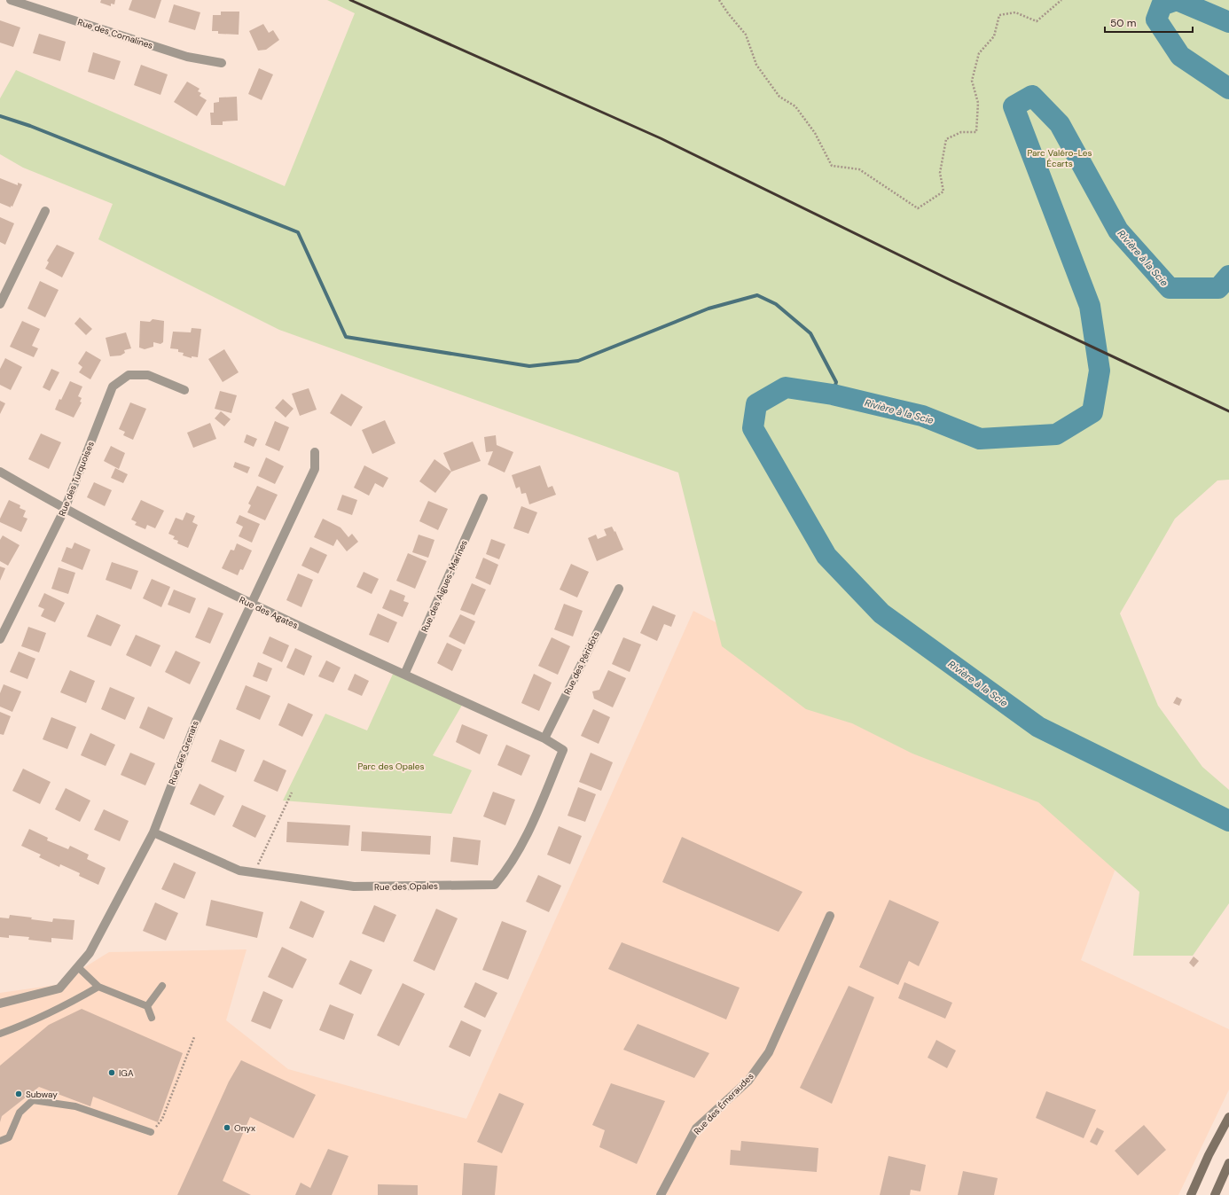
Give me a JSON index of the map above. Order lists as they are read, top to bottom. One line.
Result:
{"streets":{"street":["Rue des Cornalines","Rue des Turquoises","Rue des Aigues-Marines","Rue des Agates","Rue des Péridots","Rue des Grenats","Rue des Opales","Rue des Émeraudes"]},"crossings":[["Rue des Turquoises","Rue des Agates"],["Rue des Aigues-Marines","Rue des Agates"],["Rue des Agates","Rue des Péridots"],["Rue des Agates","Rue des Grenats"],["Rue des Agates","Rue des Opales"],["Rue des Péridots","Rue des Opales"],["Rue des Grenats","Rue des Opales"]],"water":["Rivière à la Scie"],"parks":["Parc Valéro-Les Écarts","Parc des Opales"],"places":["IGA","Subway","Onyx"],"scale_bar":"50 m"}
